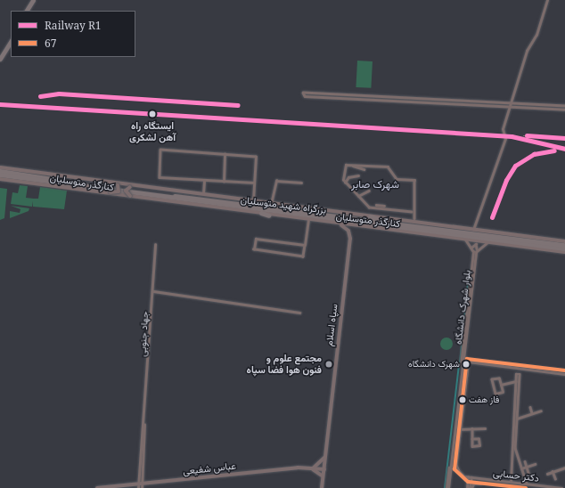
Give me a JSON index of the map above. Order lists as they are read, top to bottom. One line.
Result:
{"streets":{"highway":["بزرگراه شهید متوسلیان"],"main road":["کنارگذر متوسلیان","سپاه اسلام","عباس شفیعی"],"street":["بلوار شهرک دانشگاه","جهاد جنوبی","دکتر حسابی"]},"crossings":[["کنارگذر متوسلیان","بزرگراه شهید متوسلیان"],["کنارگذر متوسلیان","سپاه اسلام"],["سپاه اسلام","عباس شفیعی"],["جهاد جنوبی","عباس شفیعی"]],"districts":["شهرک صابر"],"places":["ایستگاه راه آهن لشکری","مجتمع علوم و فنون هوا فضا سپاه","شهرک دانشگاه","فاز هفت"],"lines":["rail line R1","transit line 67"],"legend":["Railway R1","67"]}
